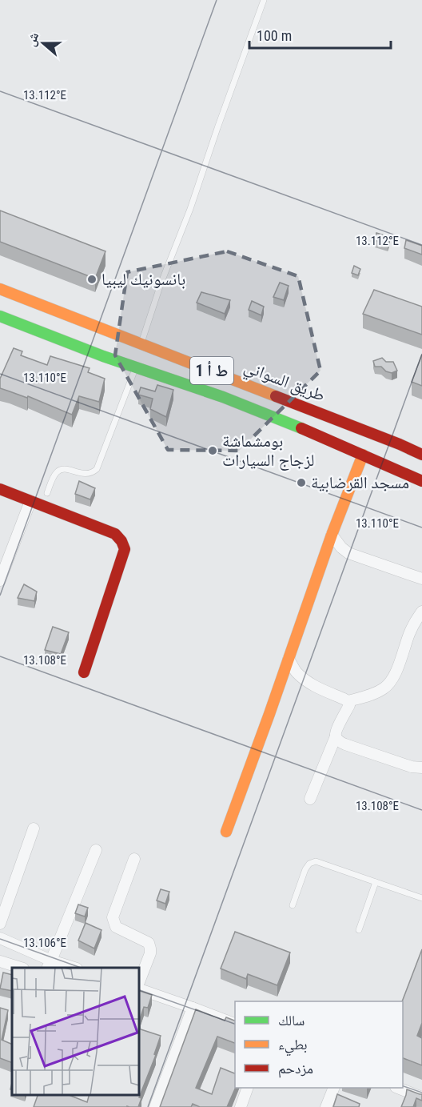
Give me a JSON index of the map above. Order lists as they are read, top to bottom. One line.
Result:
{"streets":{"main road":["ط أ 1","طريق السواني"]},"places":["بانسونيك ليبيا","بومشماشة لزجاج السيارات","مسجد القرضابية"],"legend":["سالك","بطيء","مزدحم"],"scale_bar":"100 m","north":"left","coordinates":["13.112°E","13.110°E","13.108°E","13.106°E"]}
